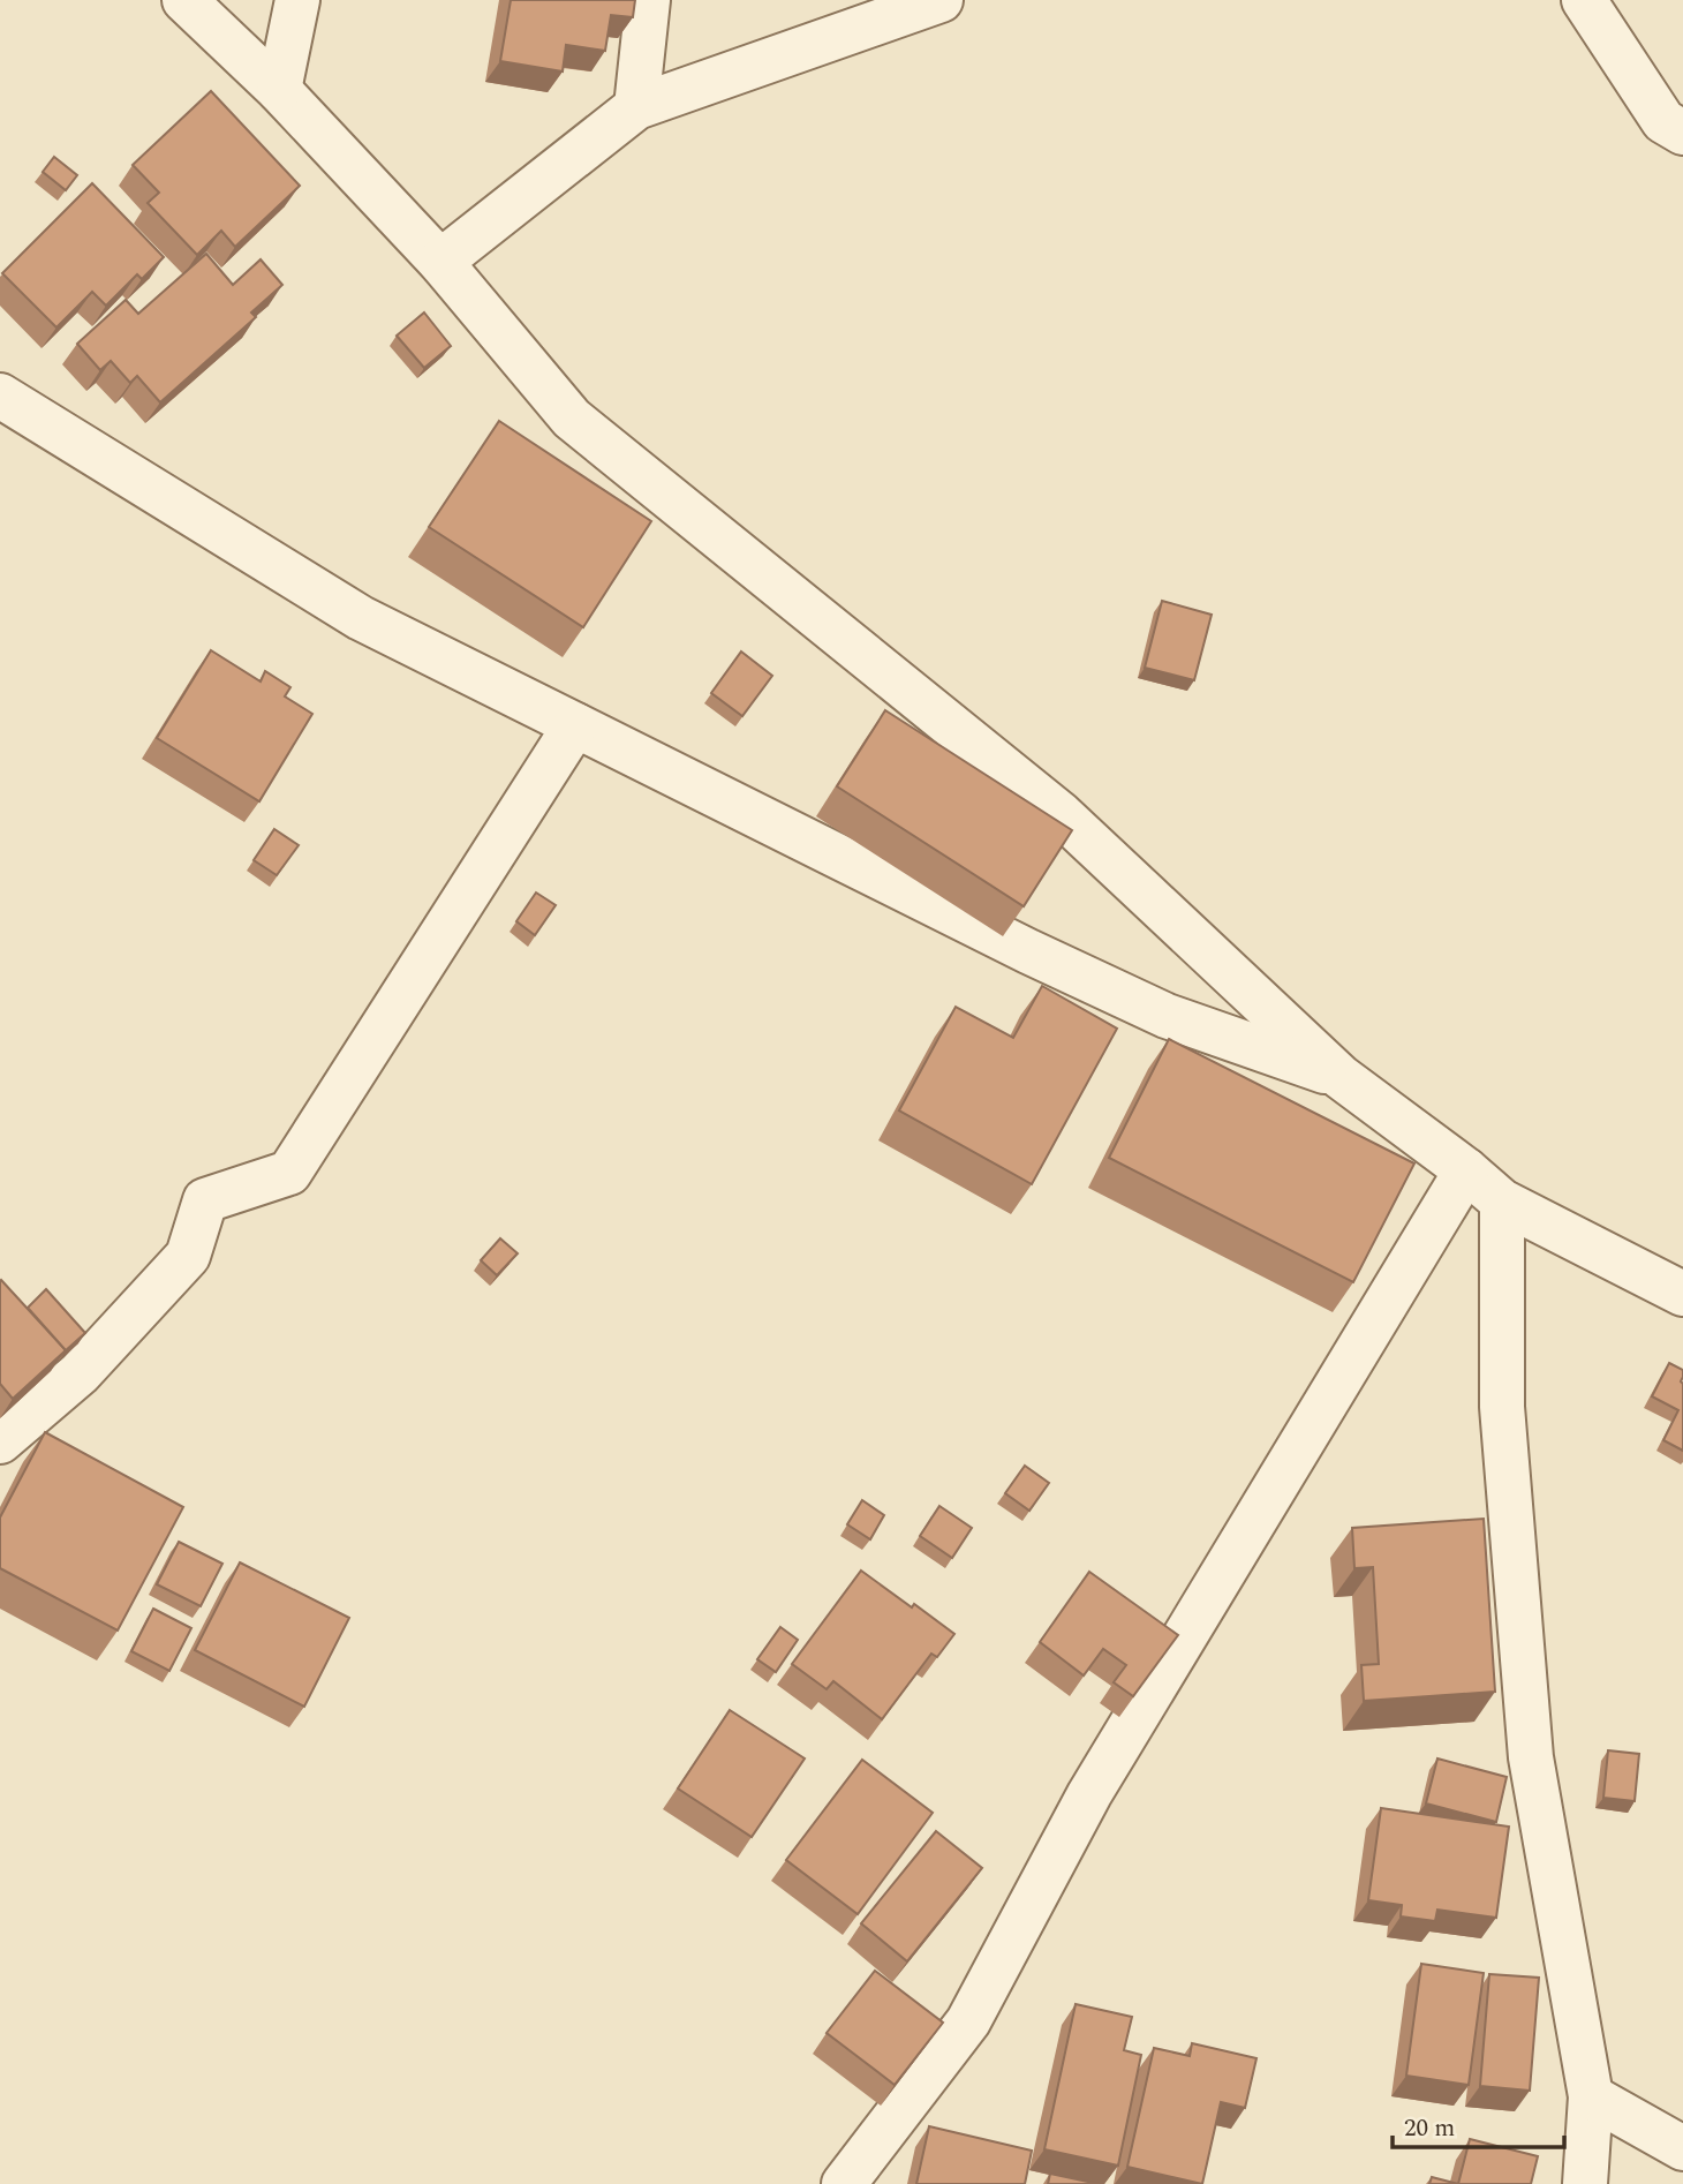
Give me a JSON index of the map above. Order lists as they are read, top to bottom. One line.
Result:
{"scale_bar":"20 m"}
